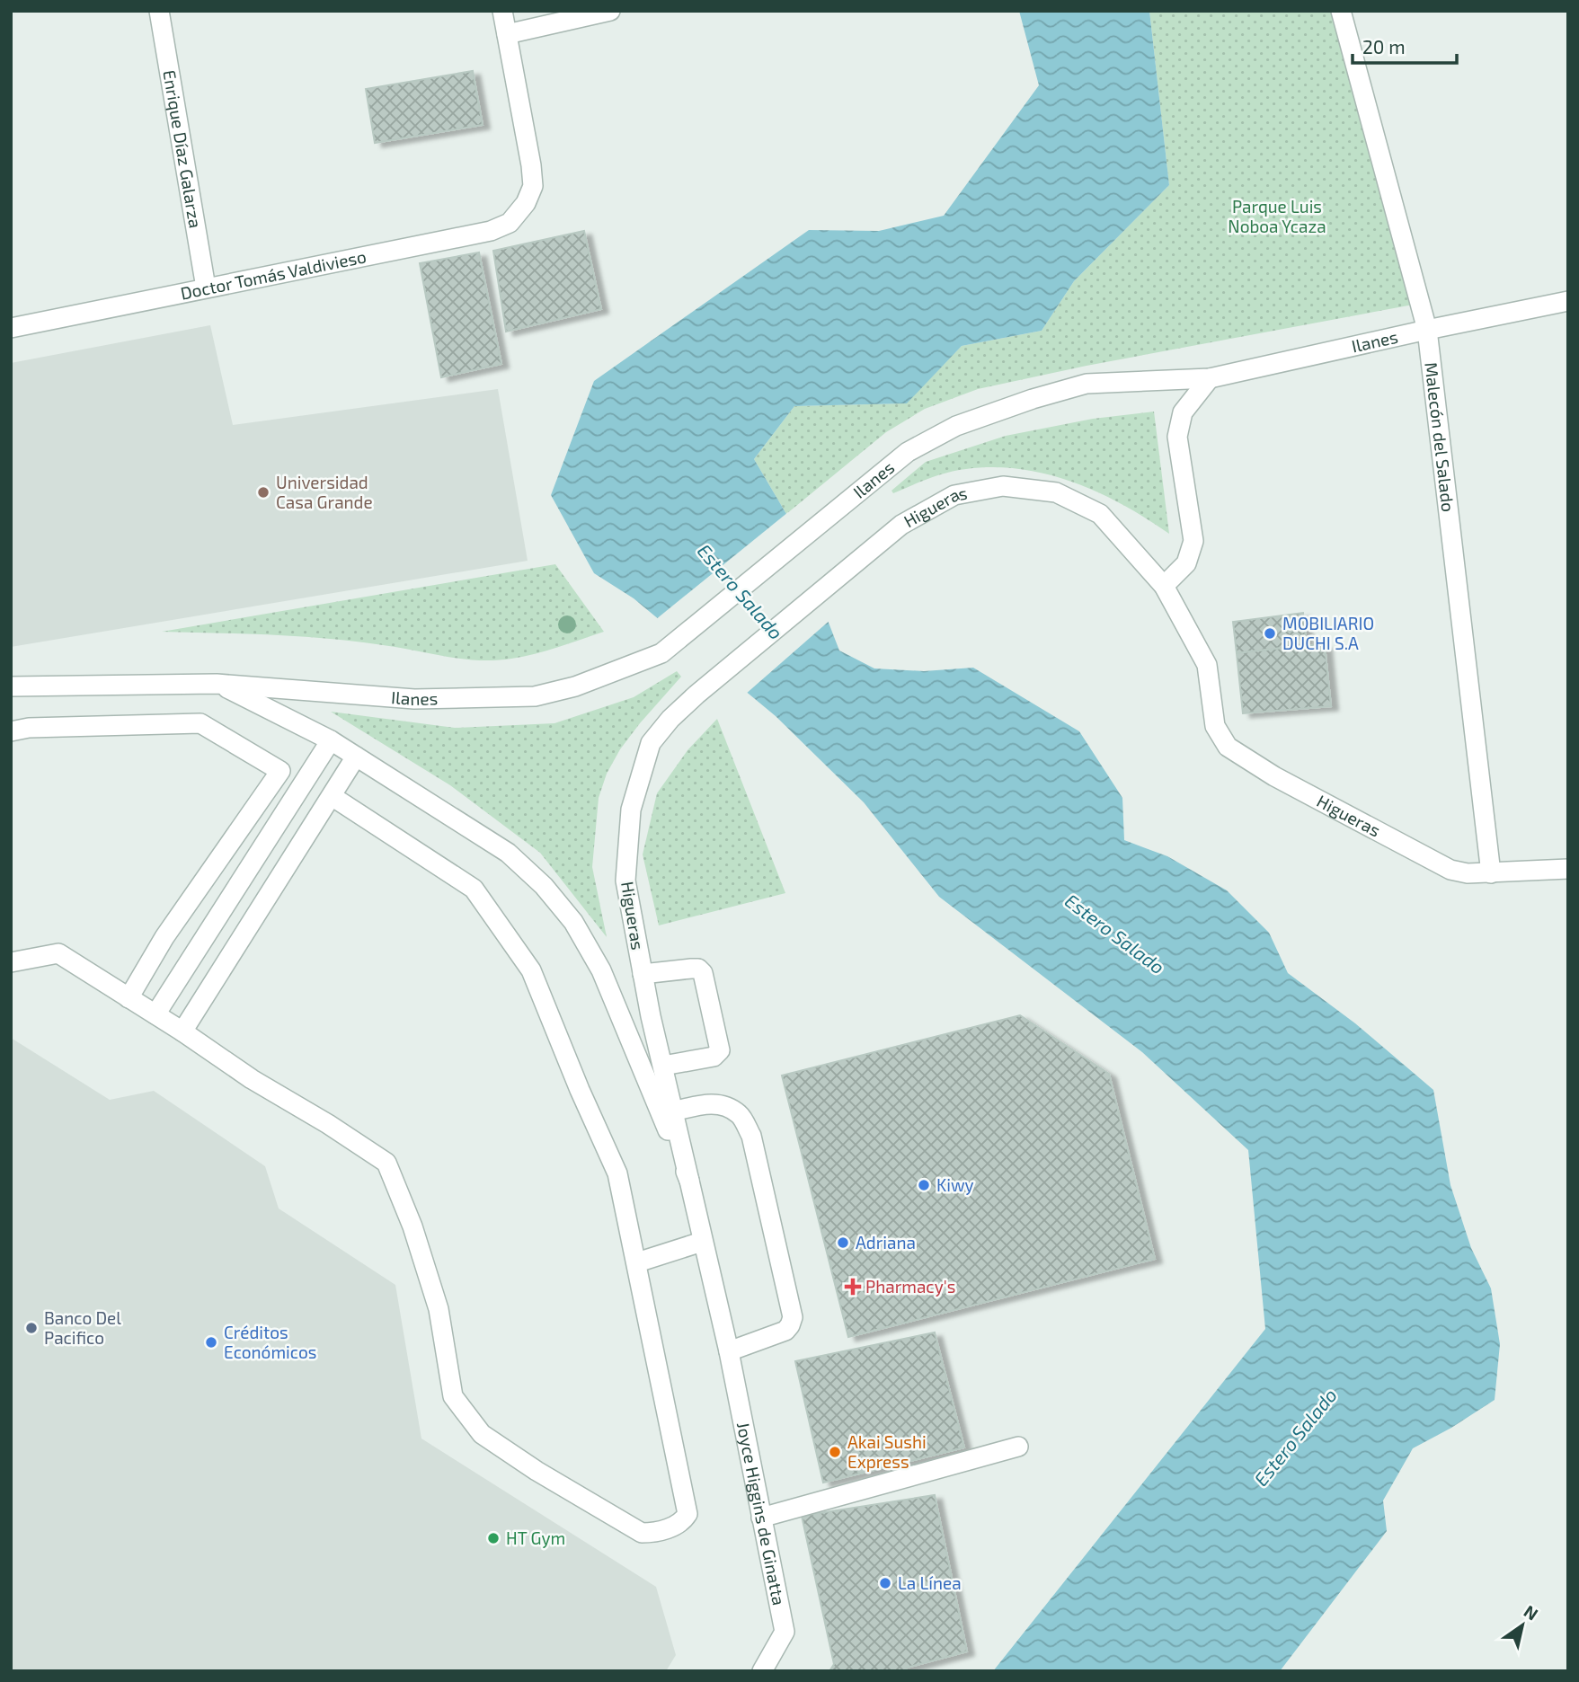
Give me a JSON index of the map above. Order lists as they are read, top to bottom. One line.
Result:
{"streets":{"street":["Enrique Díaz Galarza","Doctor Tomás Valdivieso","Ilanes","Malecón del Salado","Higueras","Joyce Higgins de Ginatta"]},"crossings":[["Enrique Díaz Galarza","Doctor Tomás Valdivieso"],["Ilanes","Malecón del Salado"],["Malecón del Salado","Higueras"],["Higueras","Joyce Higgins de Ginatta"]],"water":["Estero Salado"],"parks":["Parque Luis Noboa Ycaza"],"places":{"other":["Universidad Casa Grande","MOBILIARIO DUCHI S.A","Kiwy","Adriana","Banco Del Pacifico","Créditos Económicos","Akai Sushi Express","HT Gym","La Línea"],"health":["Pharmacy's"]},"scale_bar":"20 m","north":"top right"}
